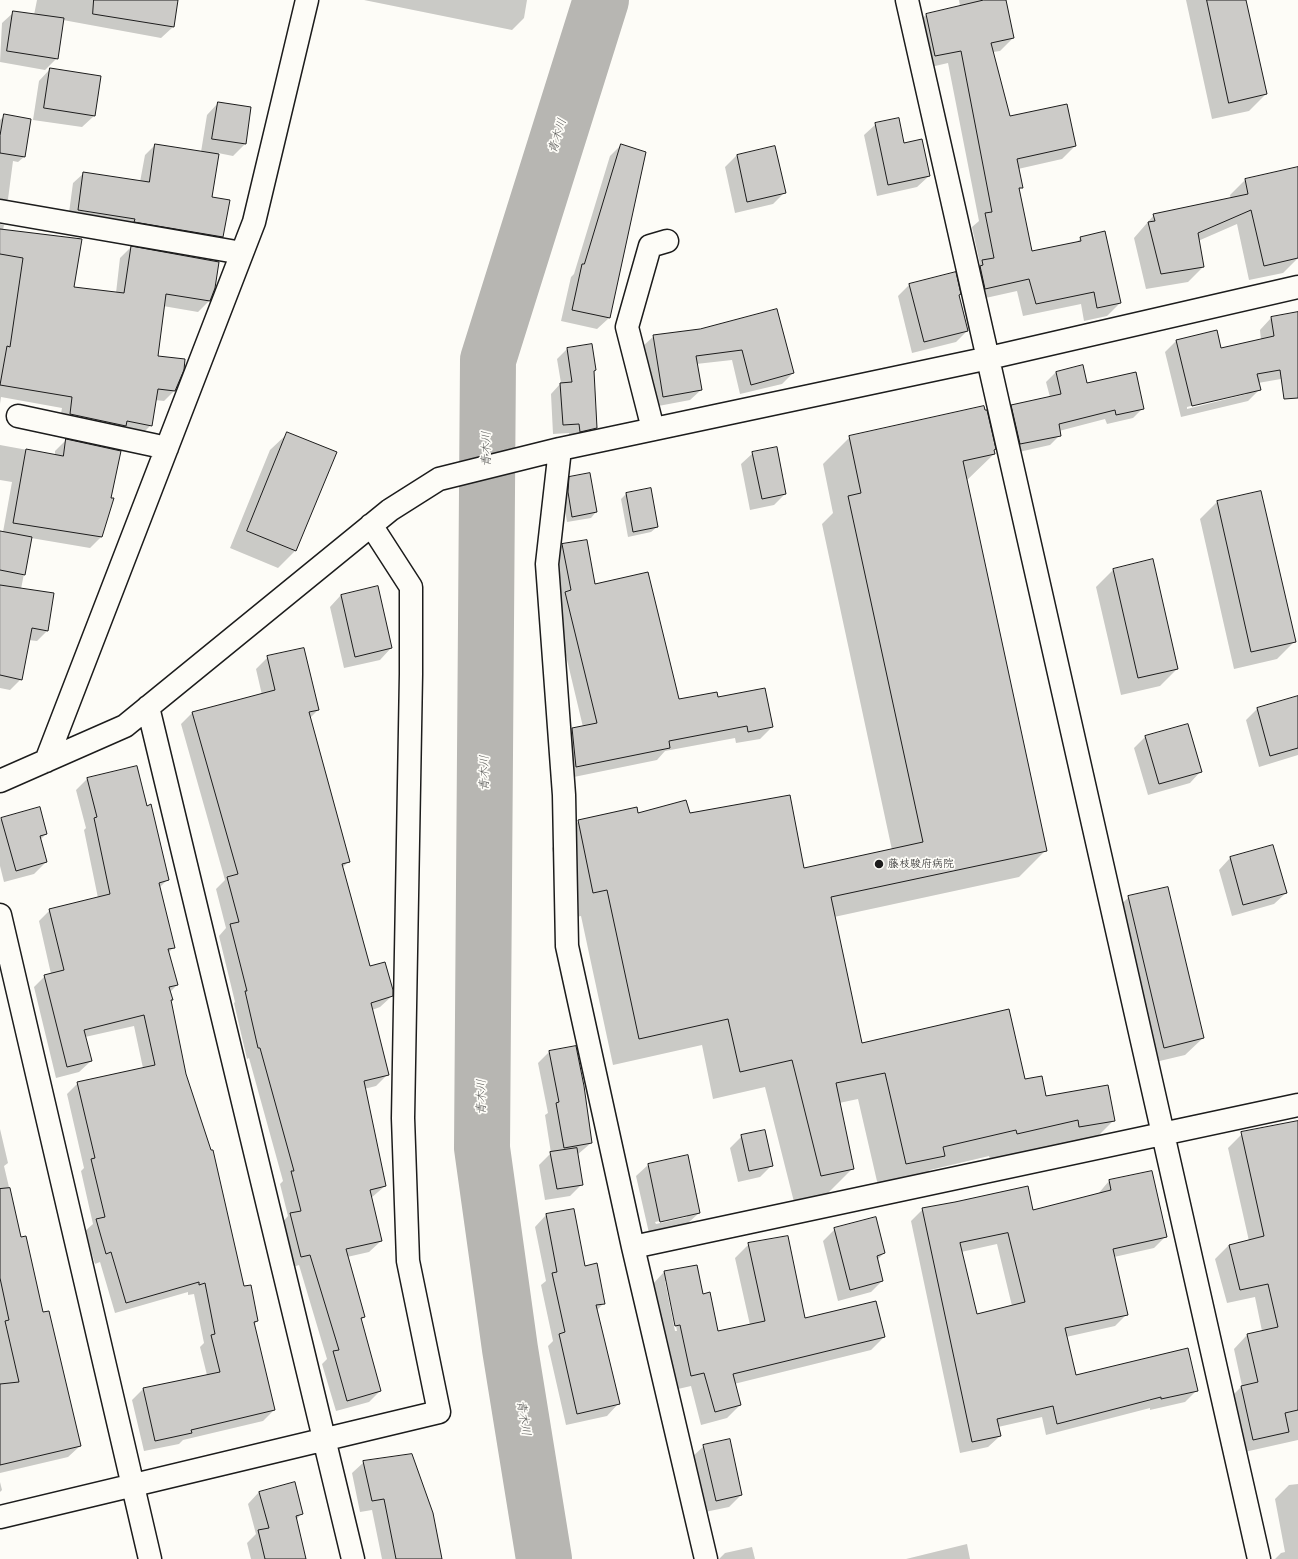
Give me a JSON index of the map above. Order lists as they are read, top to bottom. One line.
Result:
{"water":["青木川"],"places":["藤枝駿府病院"]}
